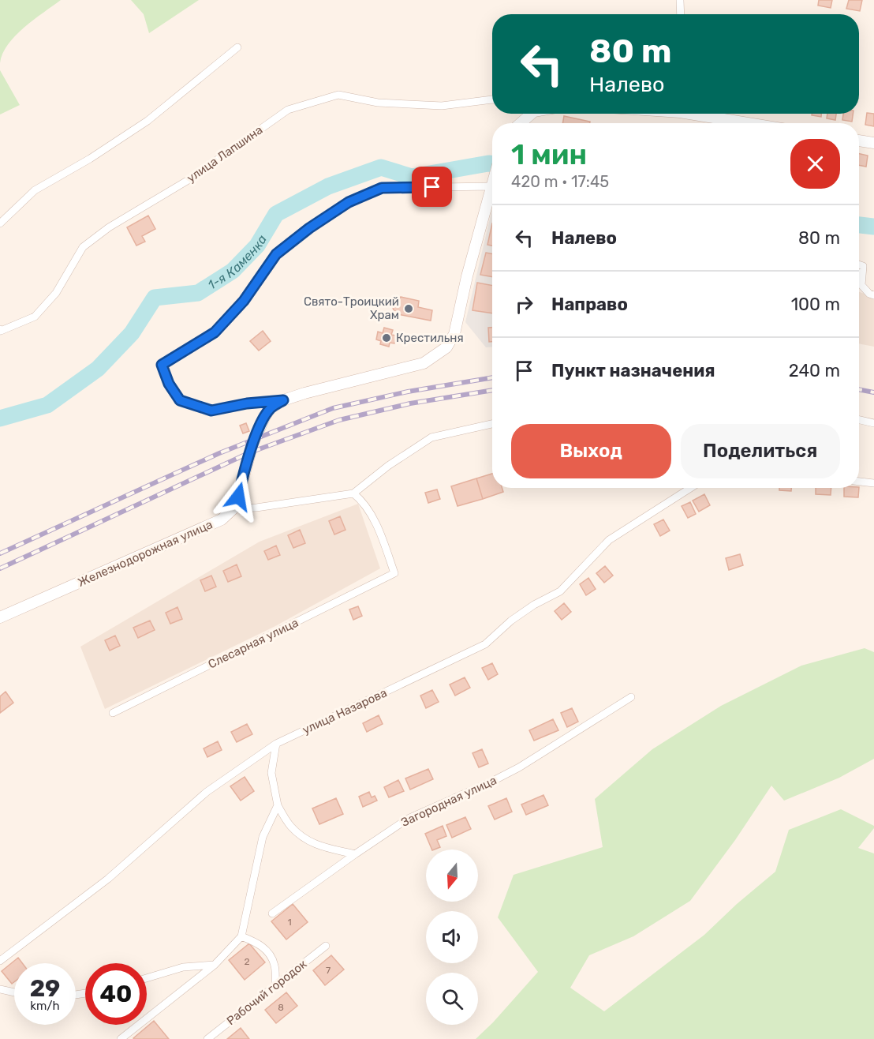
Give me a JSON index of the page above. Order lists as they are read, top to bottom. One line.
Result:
{"streets":{"street":["улица Лапшина","Железнодорожная улица","Слесарная улица","улица Назарова","Загородная улица","Рабочий городок"]},"water":["1-я Каменка"],"places":["Свято-Троицкий Храм","Крестильня"],"house_numbers":["1","2","7","8"],"north":"bottom","page":{"turn":["80 m","Налево"],"heading":["1 мин","420 m · 17:45"],"list":[{"name":"Налево","value":"80 m"},{"name":"Направо","value":"100 m"},{"name":"Пункт назначения","value":"240 m"}],"buttons":["Выход","Поделиться"],"speed":"29 km/h","limit":"40"}}
